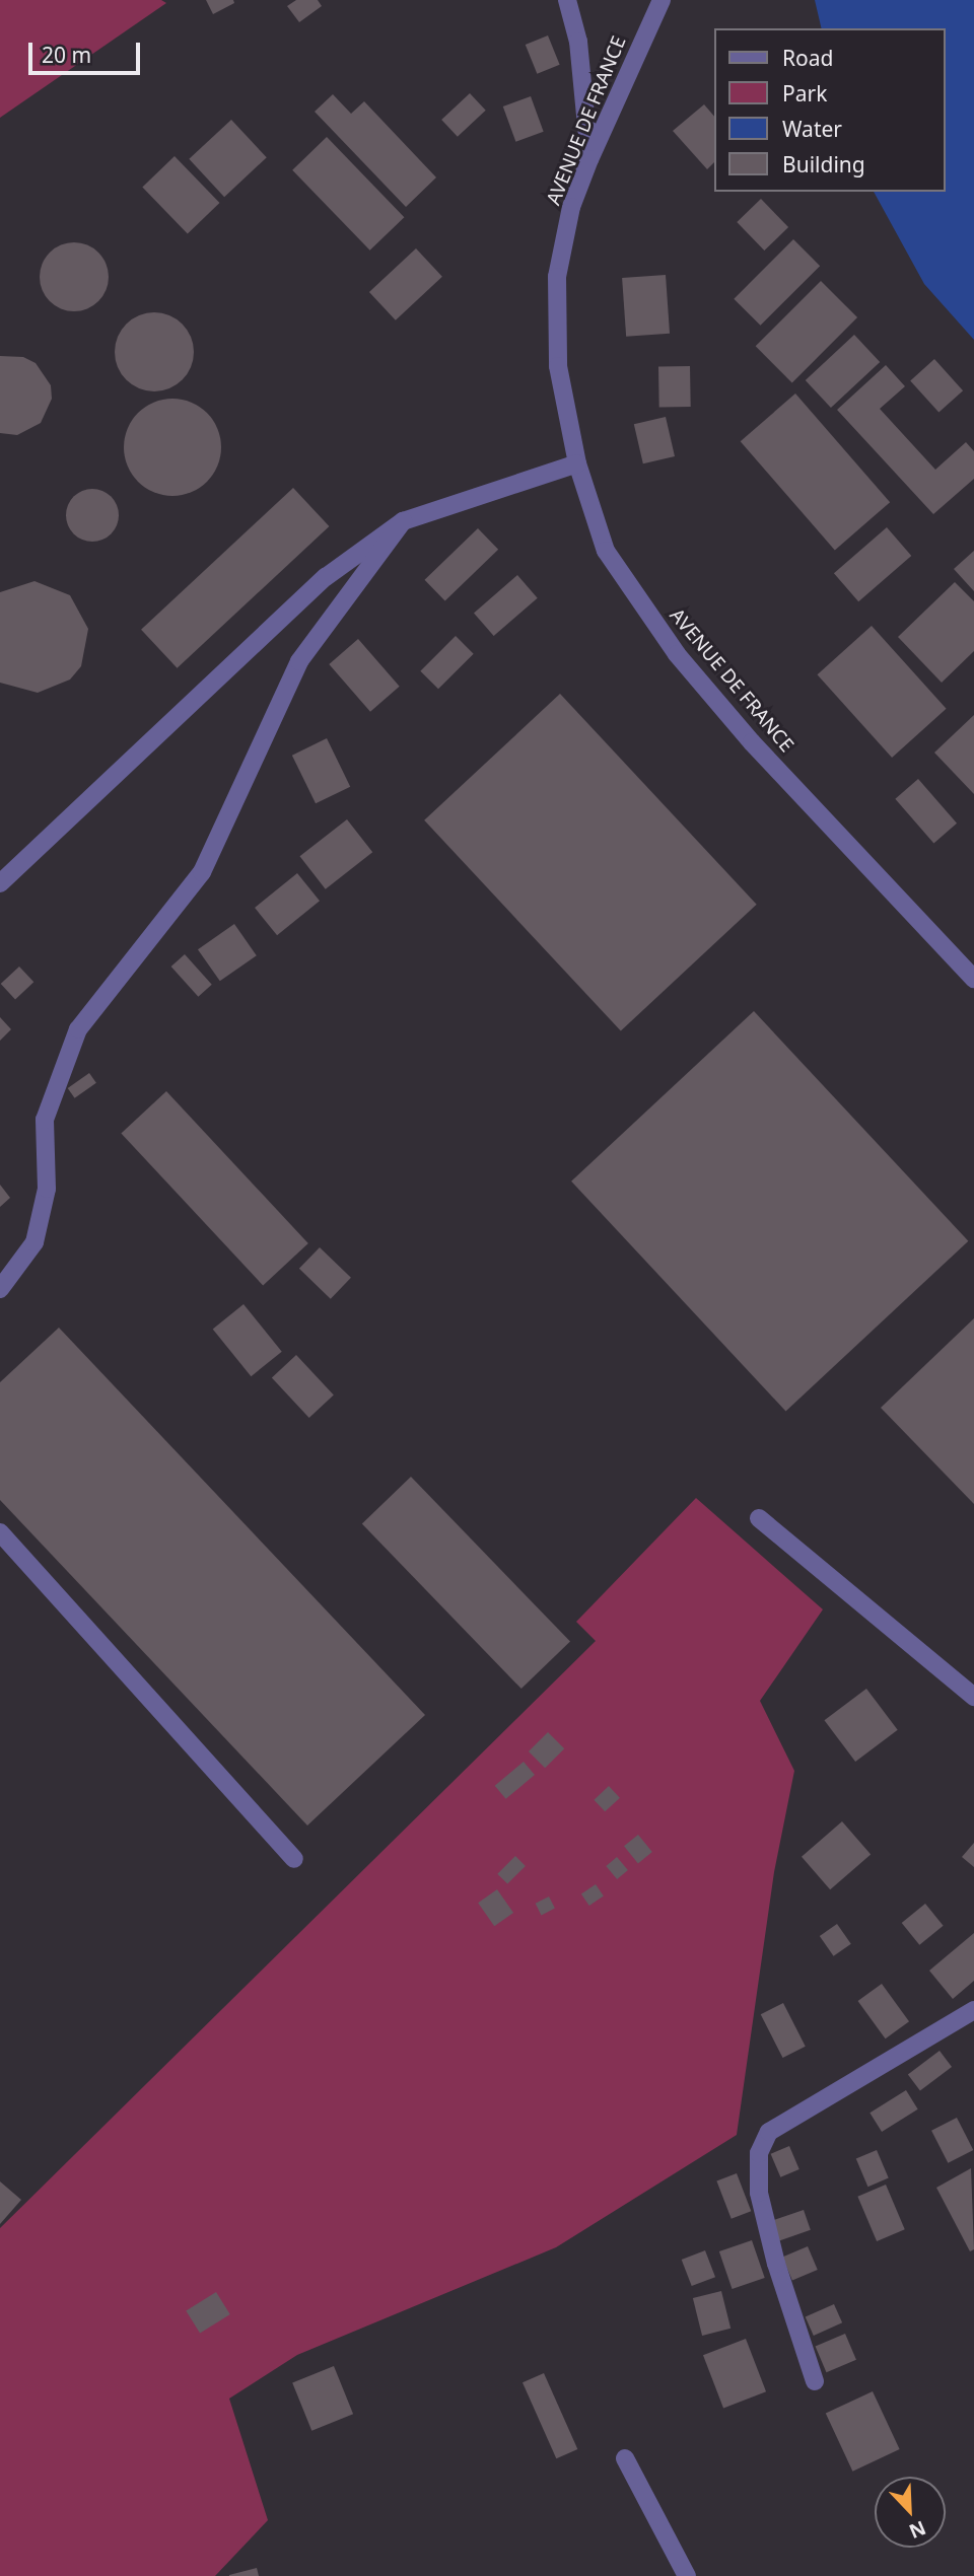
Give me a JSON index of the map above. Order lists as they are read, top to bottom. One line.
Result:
{"streets":{"street":["AVENUE DE FRANCE"]},"legend":["Road","Park","Water","Building"],"scale_bar":"20 m","north":"bottom right"}
